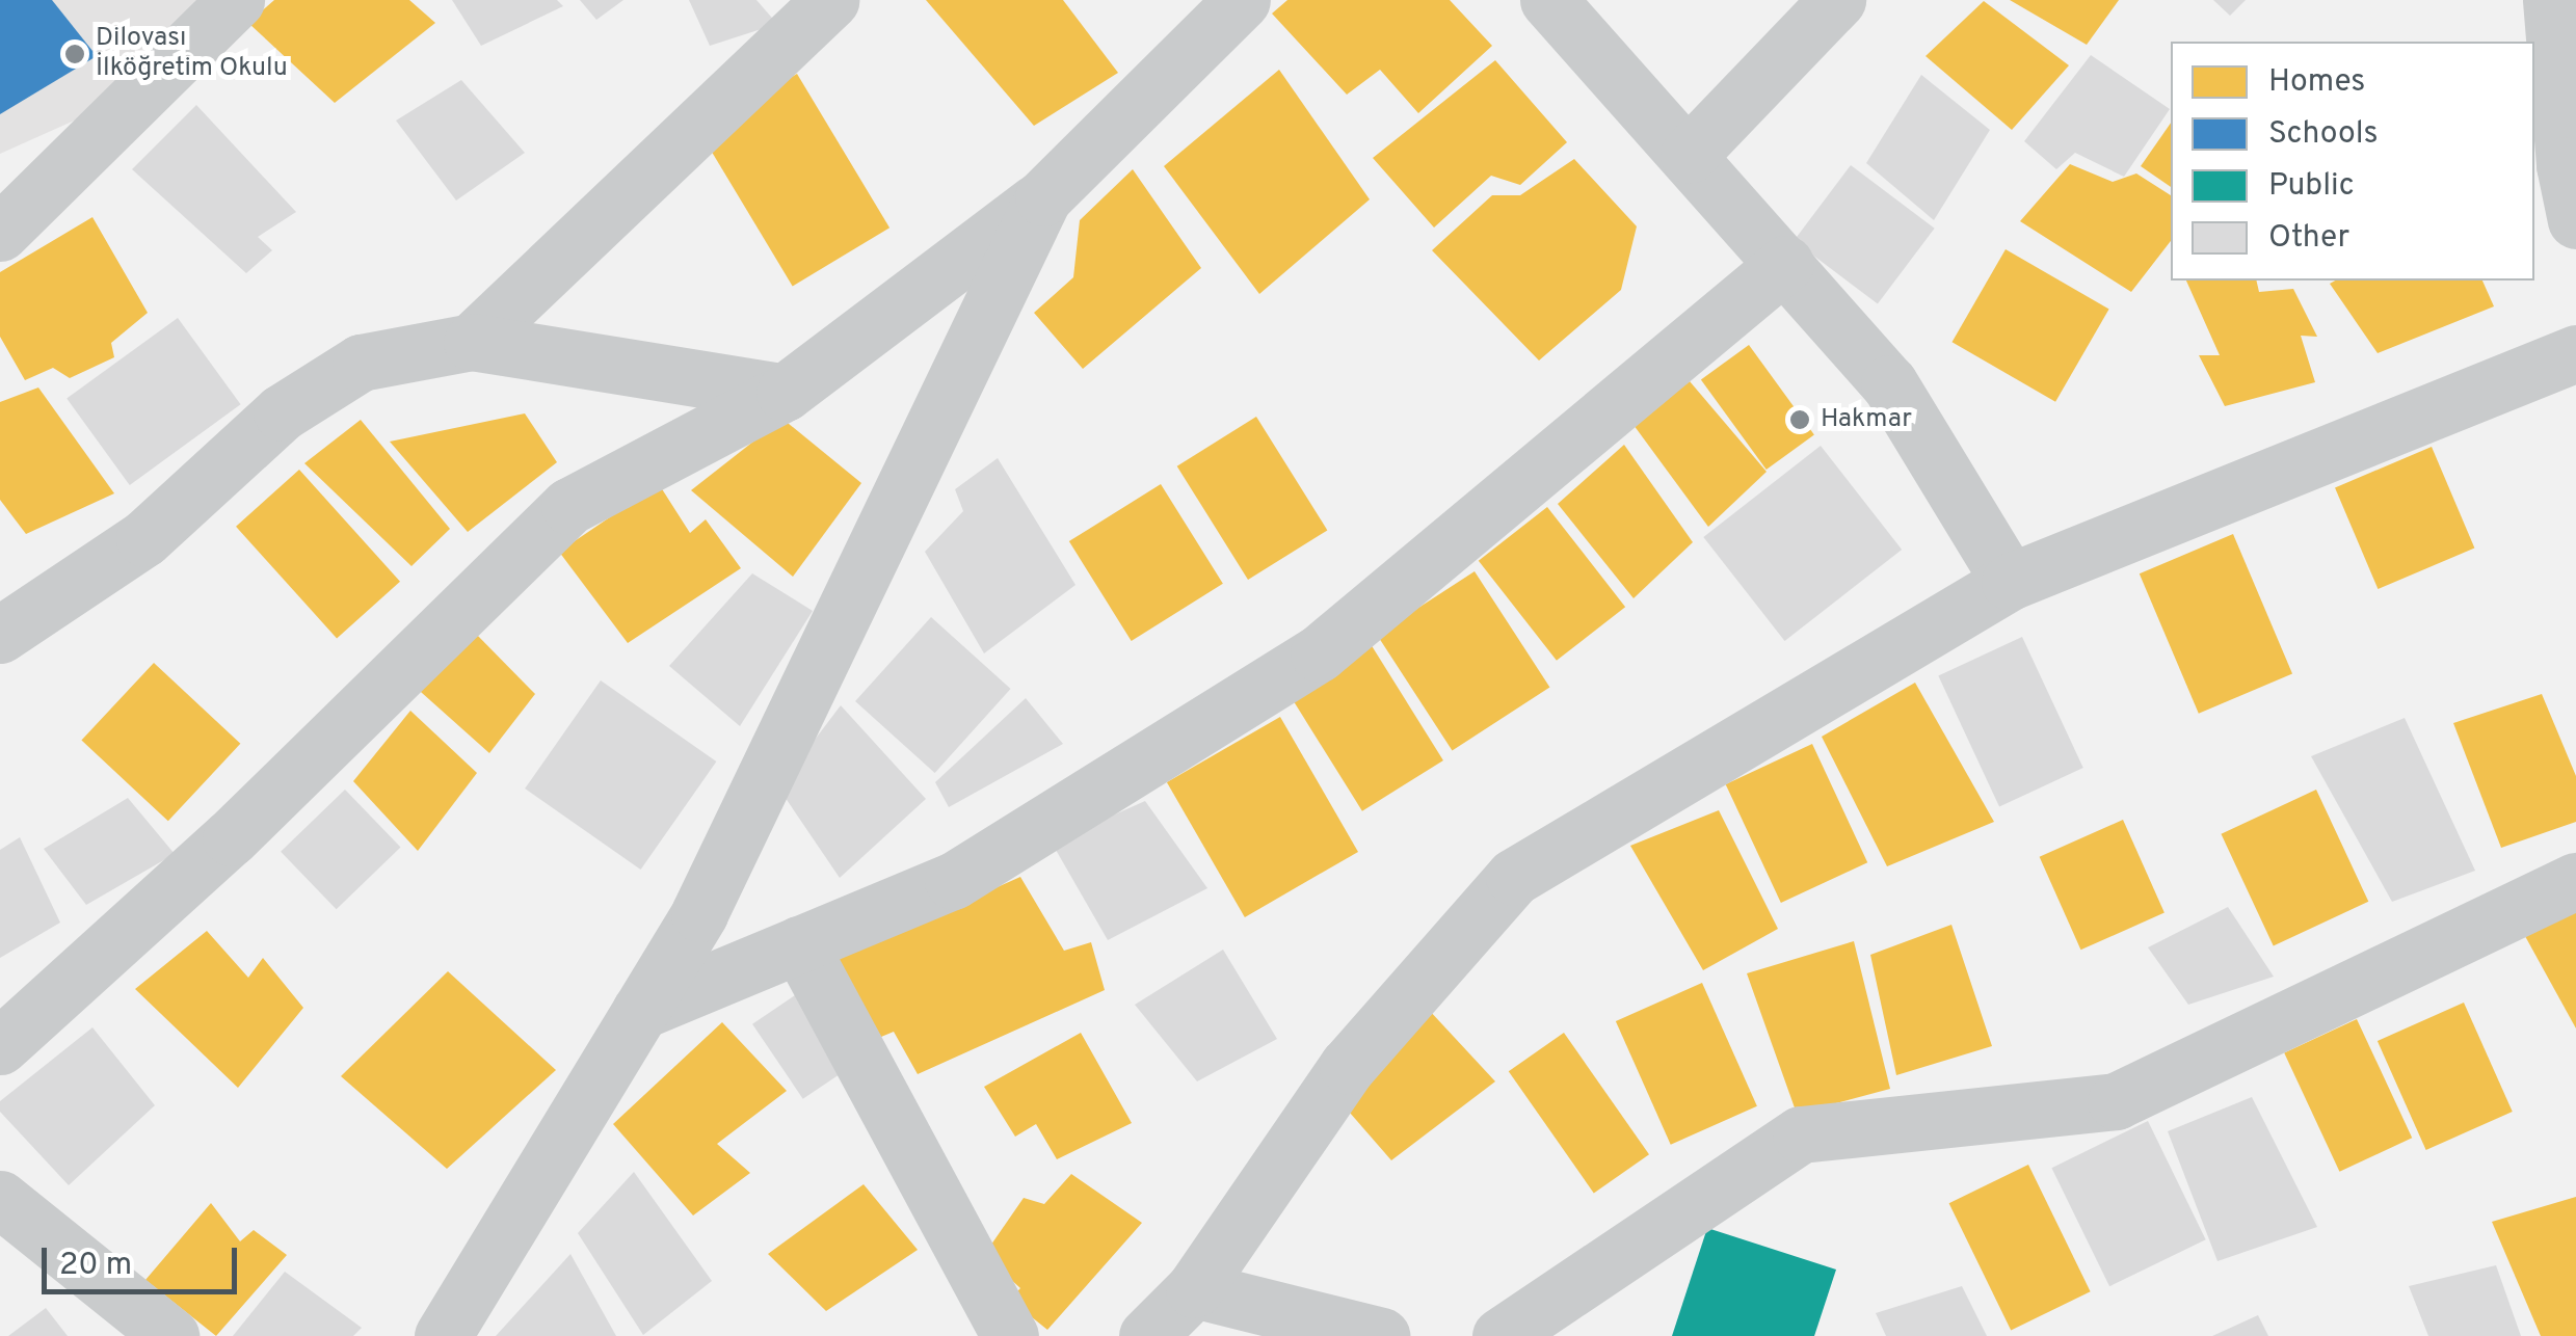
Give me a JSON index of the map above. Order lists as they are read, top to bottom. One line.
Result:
{"places":["Dilovası İlköğretim Okulu","Hakmar"],"legend":["Homes","Schools","Public","Other"],"scale_bar":"20 m"}
